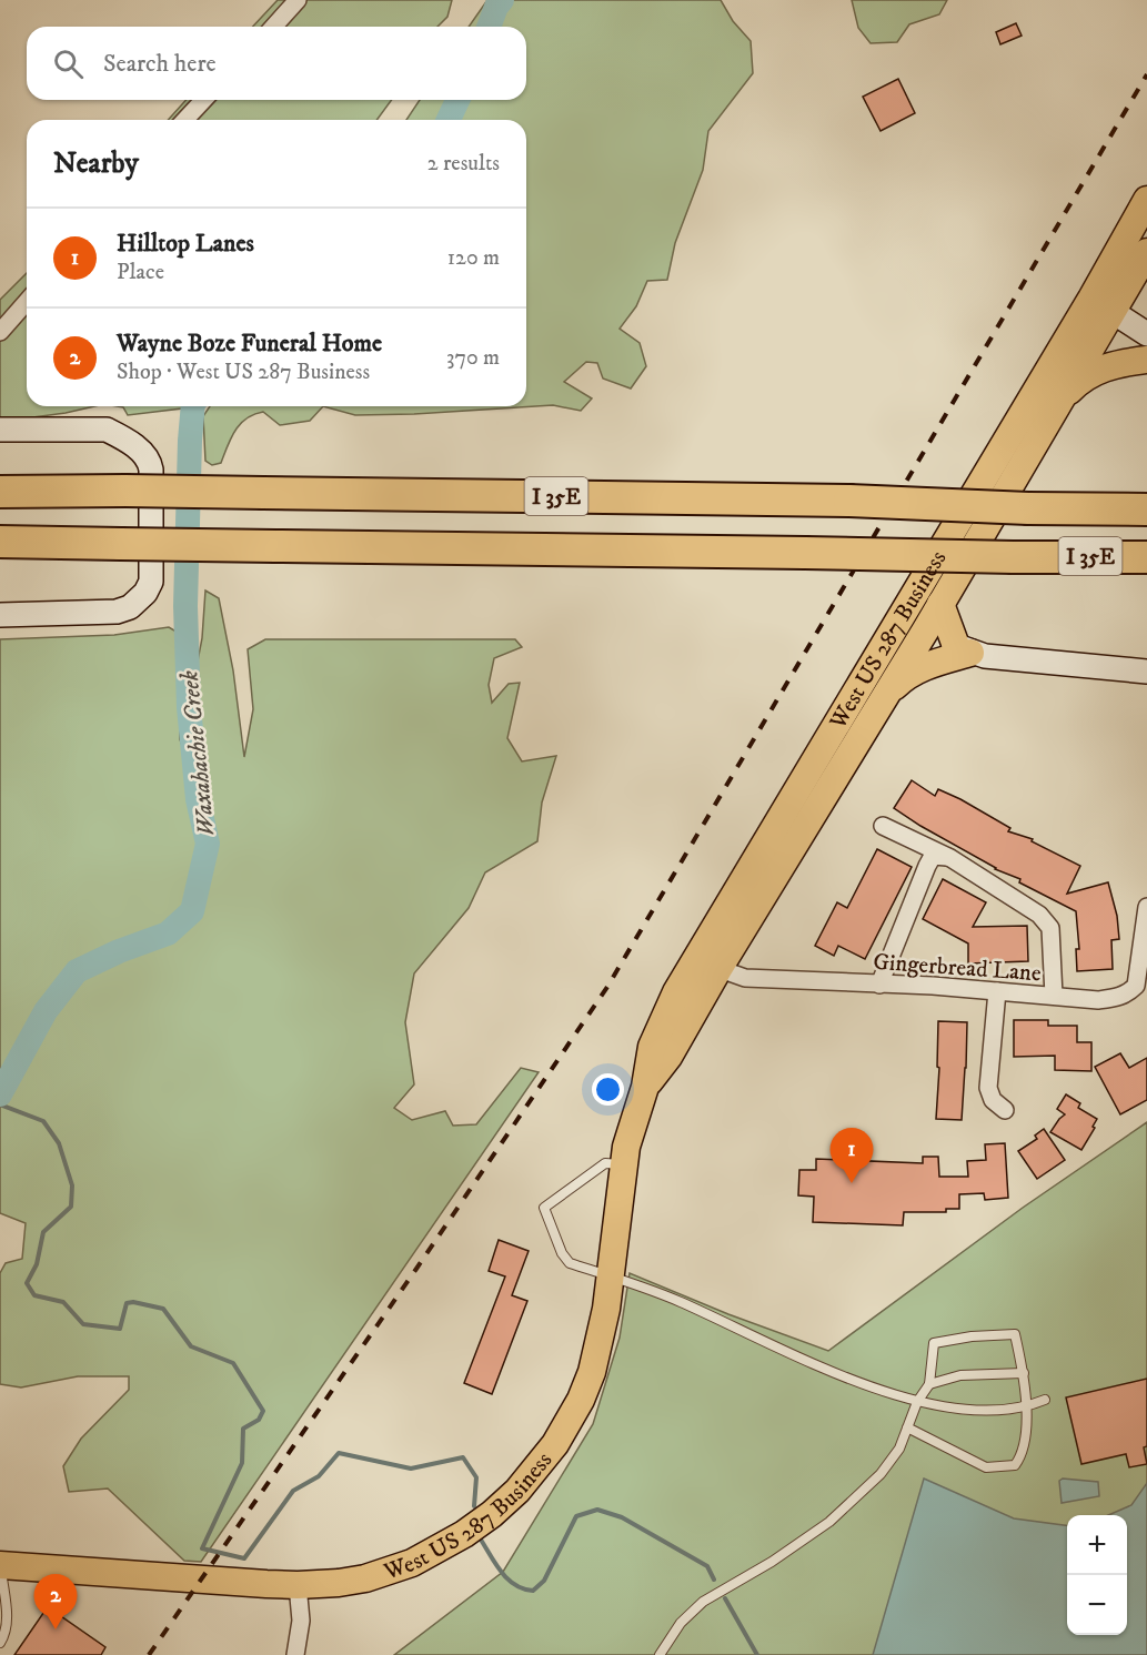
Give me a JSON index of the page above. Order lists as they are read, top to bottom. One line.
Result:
{"streets":{"highway":["I 35E"],"main road":["West US 287 Business"],"street":["Gingerbread Lane"]},"crossings":[["West US 287 Business","Gingerbread Lane"]],"water":["Waxahachie Creek"],"page":{"search":"Search here","heading":["Nearby","2 results"],"list":[{"mark":"1","name":"Hilltop Lanes","note":"Place","value":"120 m"},{"mark":"2","name":"Wayne Boze Funeral Home","note":"Shop · West US 287 Business","value":"370 m"}],"pins":["1","2"],"map_buttons":["+","−"]}}
